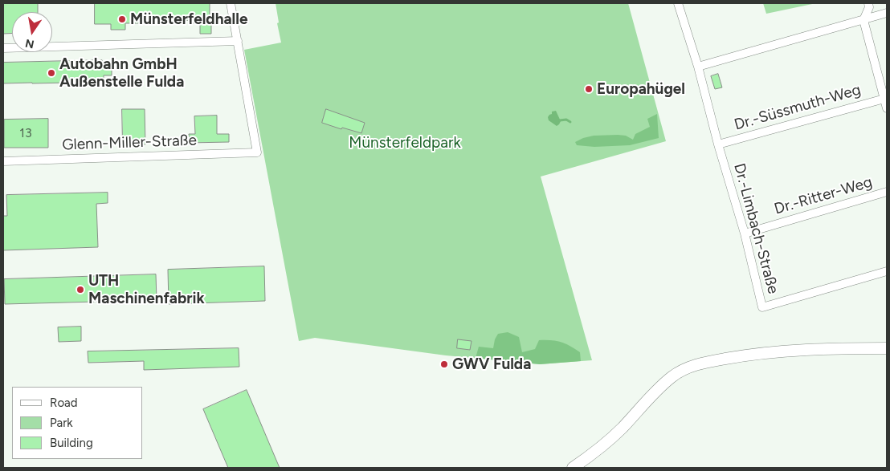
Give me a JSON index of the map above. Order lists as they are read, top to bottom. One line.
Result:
{"streets":{"street":["Dr.-Süssmuth-Weg","Glenn-Miller-Straße","Dr.-Ritter-Weg","Dr.-Limbach-Straße"]},"crossings":[["Dr.-Süssmuth-Weg","Dr.-Limbach-Straße"],["Dr.-Ritter-Weg","Dr.-Limbach-Straße"]],"parks":["Münsterfeldpark"],"places":["Münsterfeldhalle","Autobahn GmbH Außenstelle Fulda","Europahügel","UTH Maschinenfabrik","GWV Fulda"],"house_numbers":["13"],"legend":["Road","Park","Building"],"north":"bottom"}
